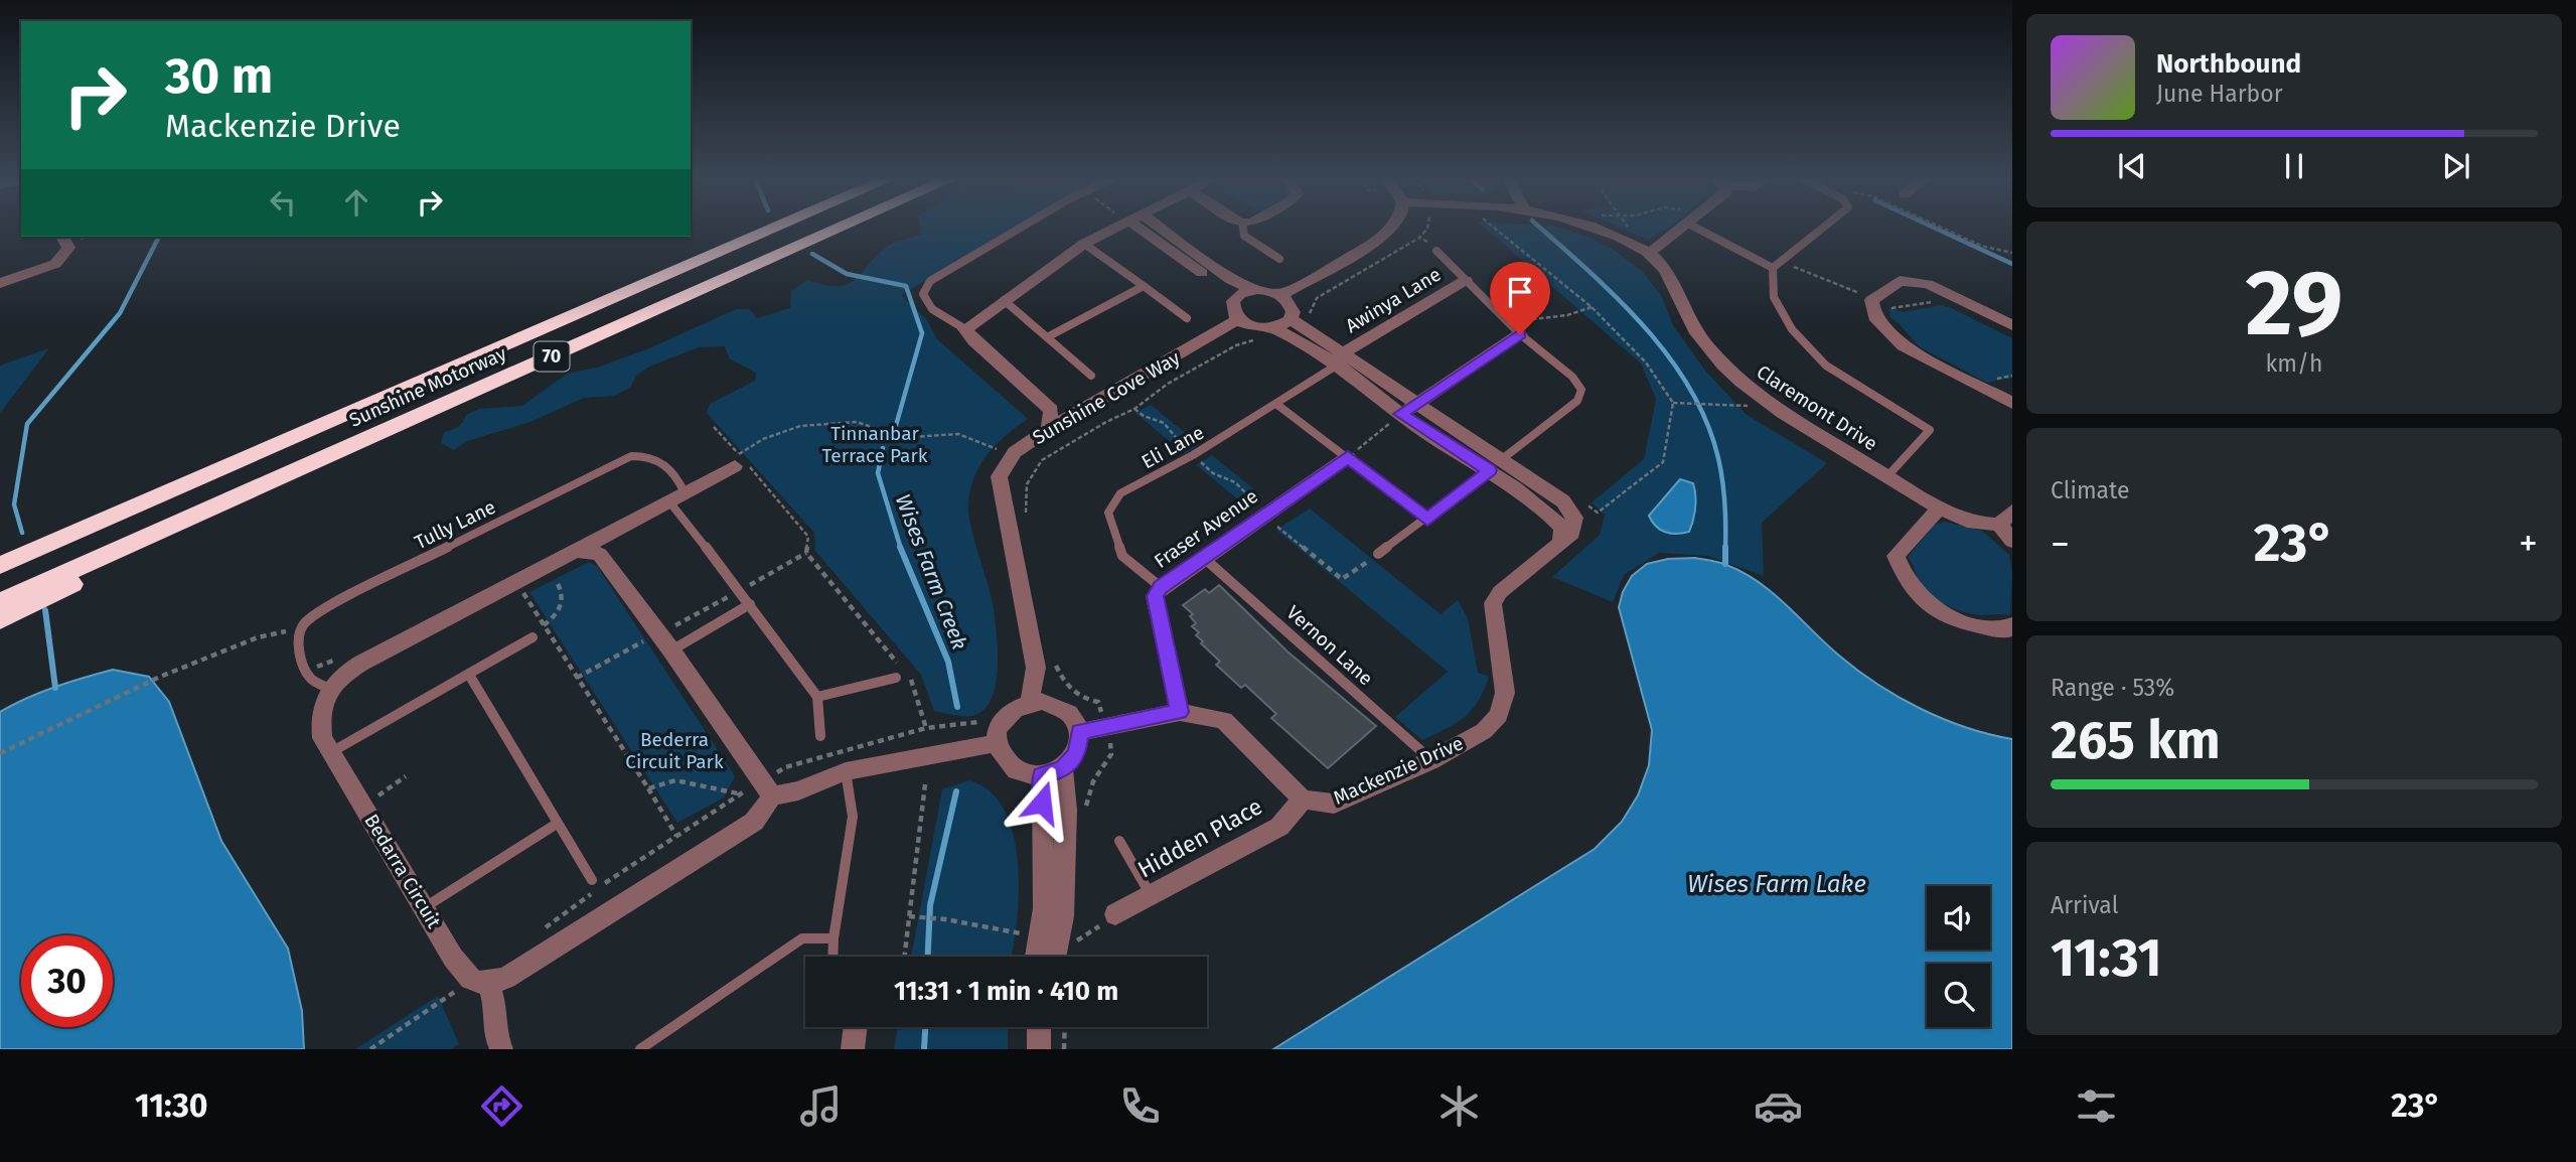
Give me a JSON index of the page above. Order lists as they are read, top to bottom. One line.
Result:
{"streets":{"highway":["70","Sunshine Motorway"],"street":["Awinya Lane","Sunshine Cove Way","Claremont Drive","Fraser Avenue","Mackenzie Drive","Hidden Place","Bedarra Circuit"],"lane":["Eli Lane","Tully Lane","Vernon Lane"]},"crossings":[["Awinya Lane","Eli Lane"],["Eli Lane","Fraser Avenue"],["Fraser Avenue","Vernon Lane"],["Vernon Lane","Mackenzie Drive"],["Mackenzie Drive","Hidden Place"]],"water":["Wises Farm Creek","Wises Farm Lake"],"parks":["Tinnanbar Terrace Park","Bederra Circuit Park"],"page":{"turn":["30 m","Mackenzie Drive"],"song":["Northbound","June Harbor"],"tile":[["29","km/h"],"Climate",["Range · 53%","265 km"],["Arrival","11:31"]],"heat":["−","23°","+"],"limit":"30","trip":"11:31 · 1 min · 410 m","tabs":["11:30","23°"]}}
